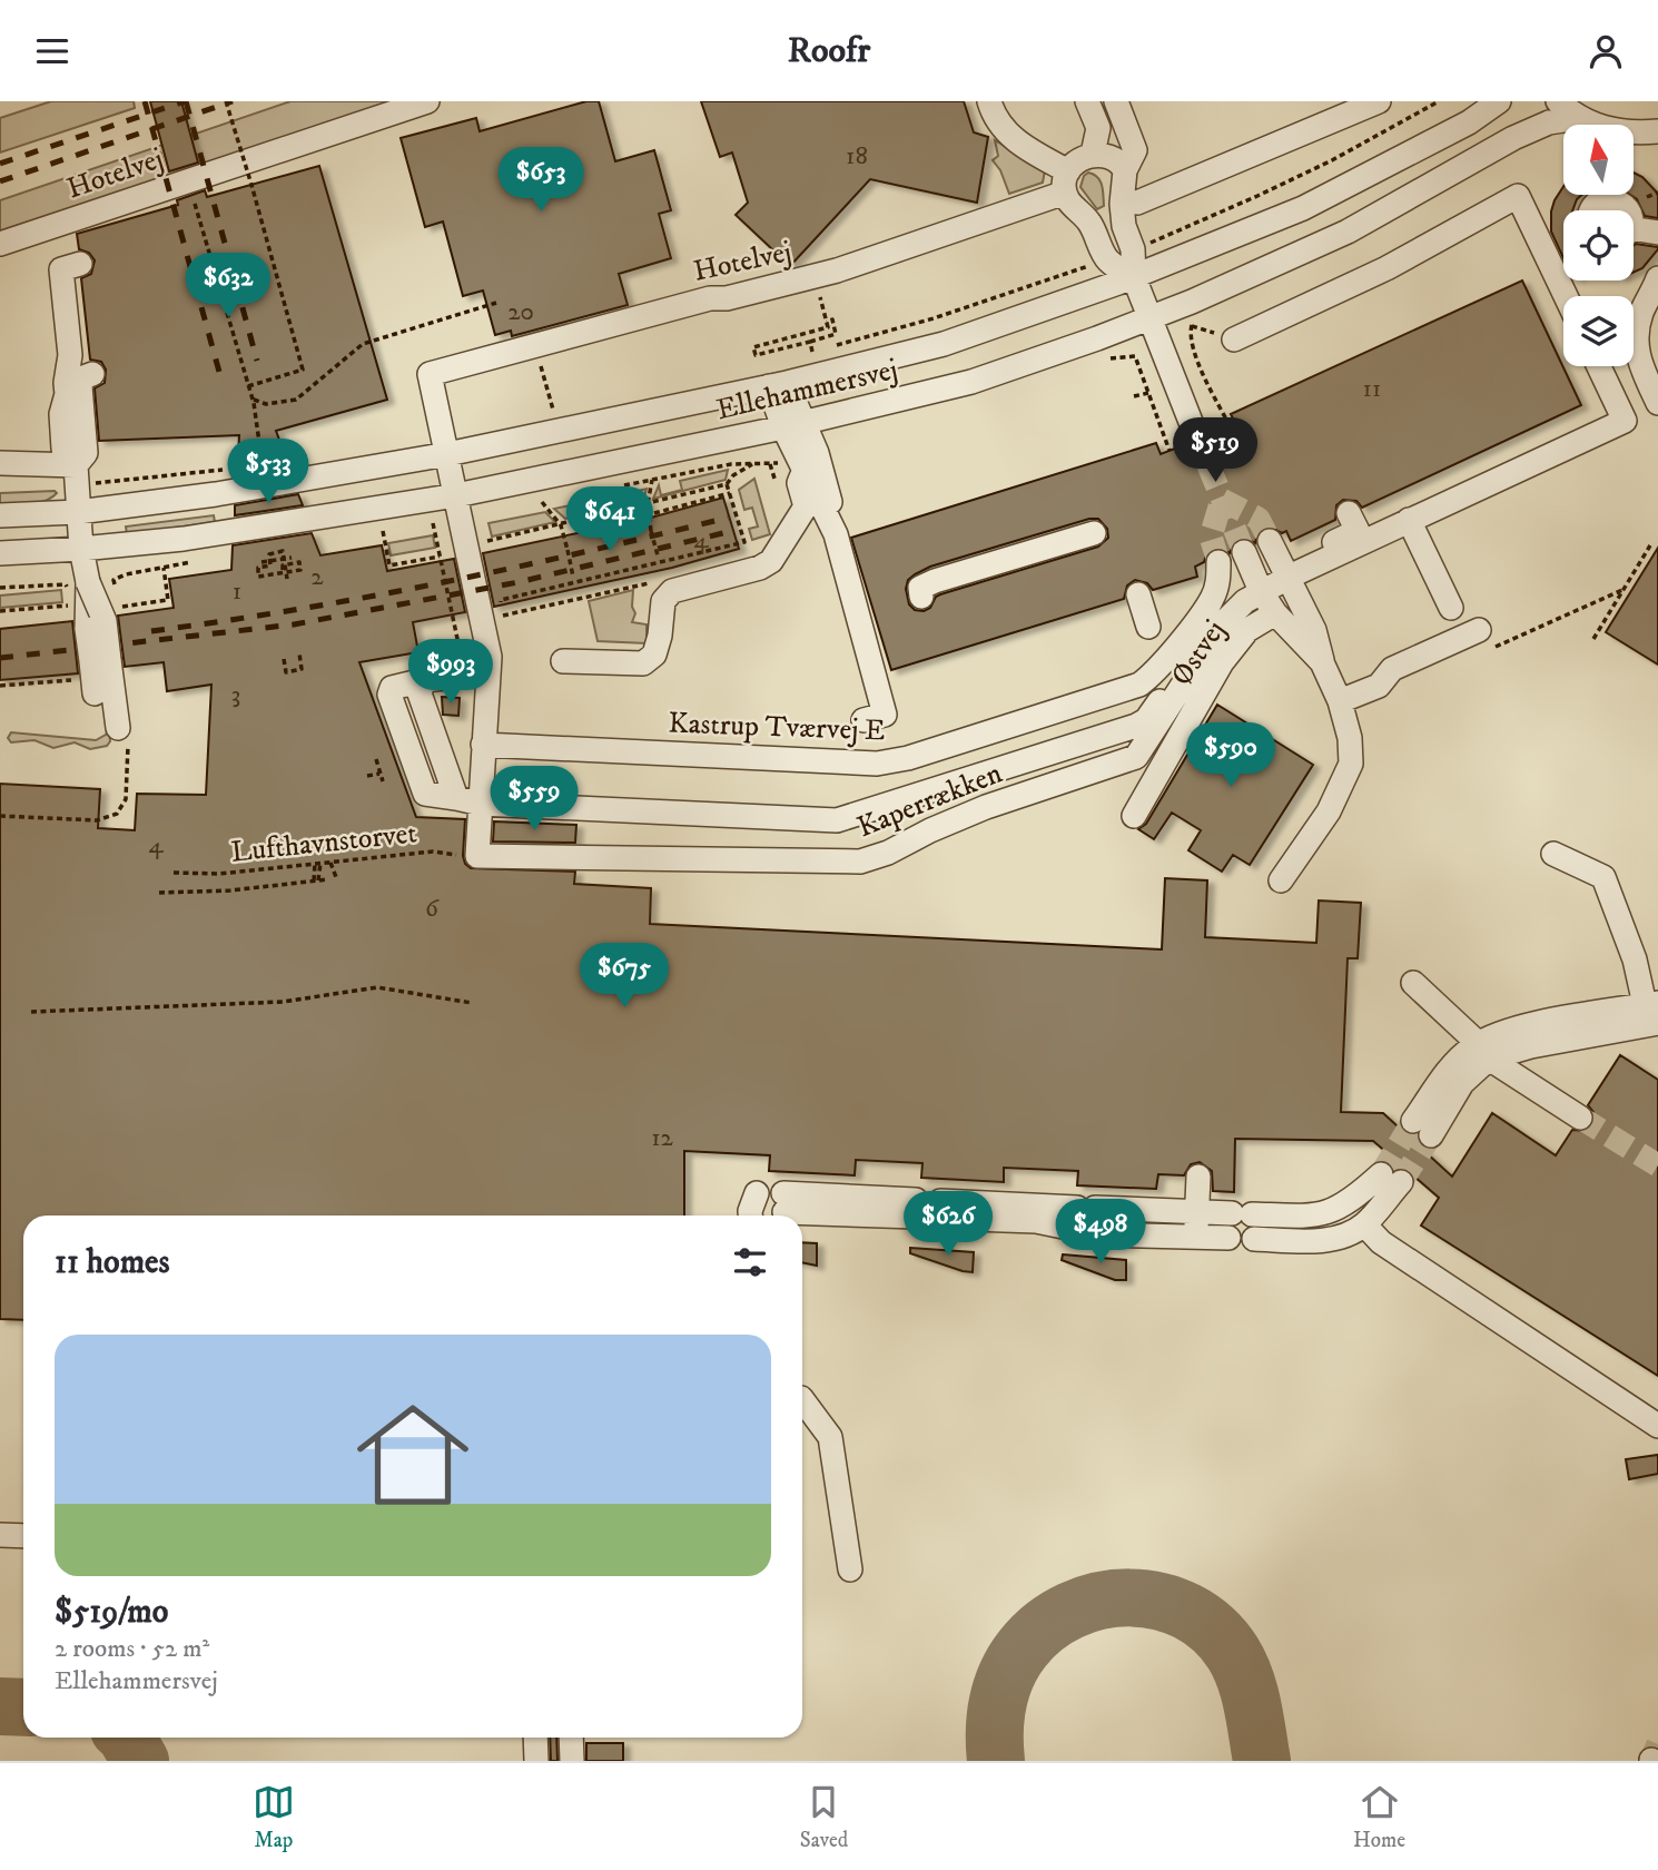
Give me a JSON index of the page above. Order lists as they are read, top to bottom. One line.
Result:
{"streets":{"street":["Hotelvej","Ellehammersvej","Østvej","Kastrup Tværvej E","Kaperrækken"],"path":["Lufthavnstorvet"]},"crossings":[["Hotelvej","Ellehammersvej"],["Kastrup Tværvej E","Kaperrækken"],["Kaperrækken","Lufthavnstorvet"]],"house_numbers":["18","20","11","4","2","1","3","4","6","12"],"north":"top","page":{"header":"Roofr","price":["$653","$632","$519","$533","$641","$993","$590","$559","$675","$626","$498"],"heading":"11 homes","list":[{"name":"$519/mo","note":"2 rooms · 52 m² · Ellehammersvej"}],"tabs":["Map","Saved","Home"]}}
